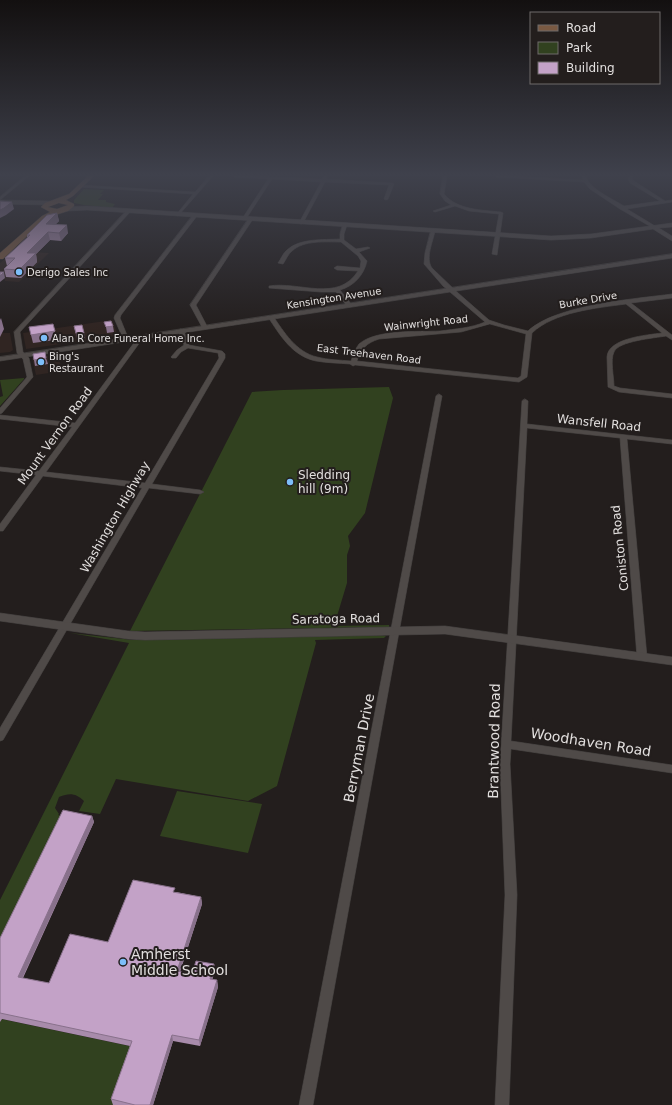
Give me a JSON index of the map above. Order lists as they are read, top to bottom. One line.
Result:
{"streets":{"street":["Kensington Avenue","Burke Drive","Wainwright Road","East Treehaven Road","Wansfell Road","Mount Vernon Road","Washington Highway","Coniston Road","Saratoga Road","Brantwood Road","Woodhaven Road","Berryman Drive"]},"crossings":[["Kensington Avenue","East Treehaven Road"],["Kensington Avenue","Mount Vernon Road"],["Burke Drive","East Treehaven Road"],["Wainwright Road","East Treehaven Road"],["Wansfell Road","Coniston Road"],["Wansfell Road","Brantwood Road"],["Washington Highway","Saratoga Road"],["Coniston Road","Saratoga Road"],["Saratoga Road","Brantwood Road"],["Saratoga Road","Berryman Drive"],["Brantwood Road","Woodhaven Road"]],"places":["Derigo Sales Inc","Alan R Core Funeral Home Inc.","Bing's Restaurant","Sledding hill (9m)","Amherst Middle School"],"legend":["Road","Park","Building"]}
